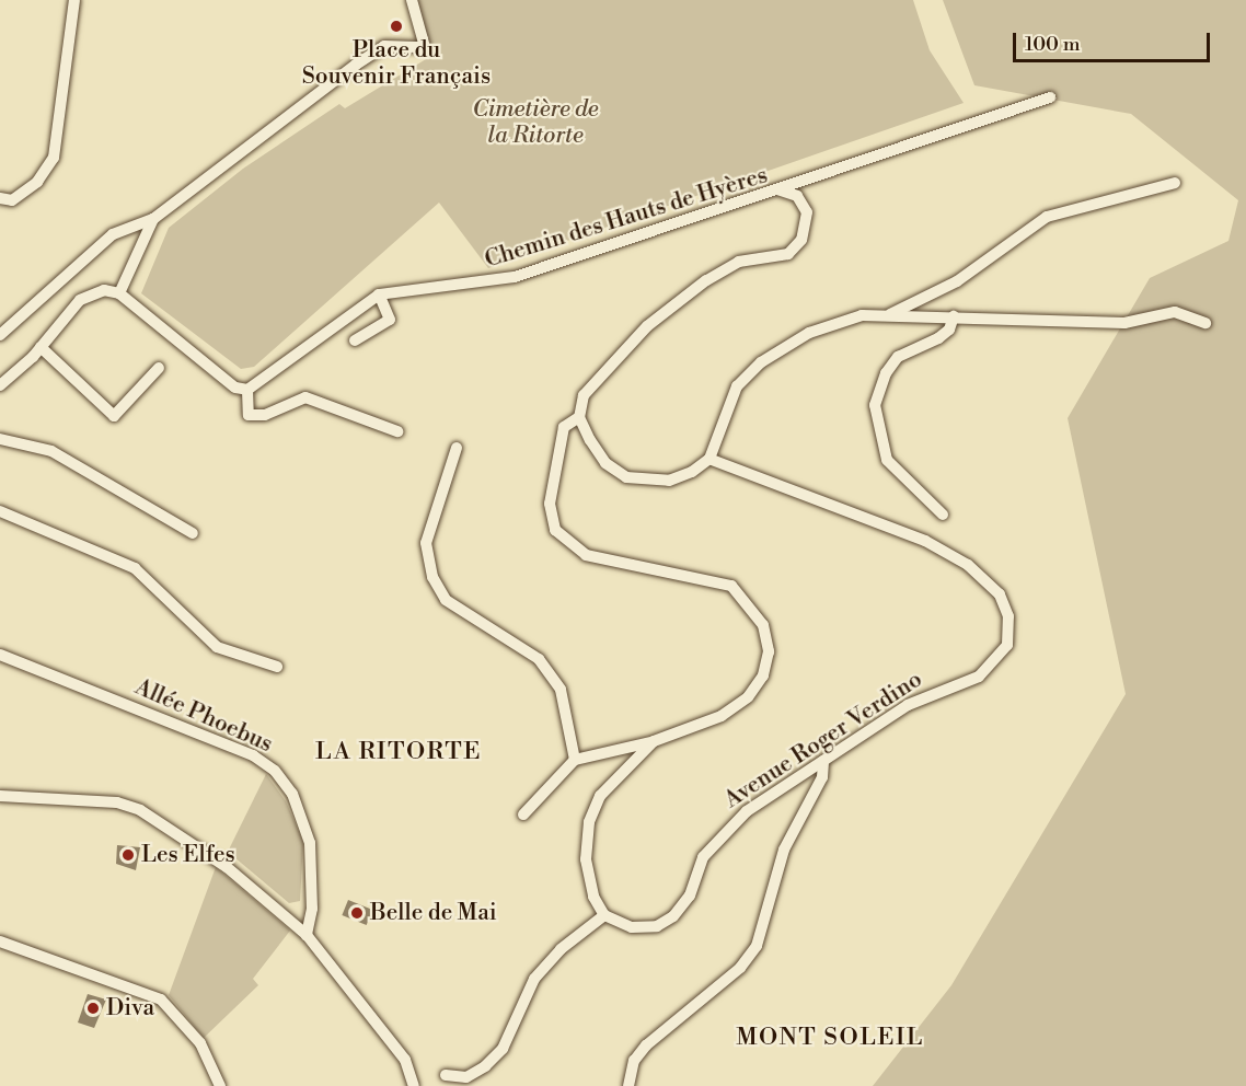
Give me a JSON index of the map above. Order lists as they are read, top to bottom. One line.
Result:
{"streets":{"street":["Chemin des Hauts de Hyères","Allée Phoebus","Avenue Roger Verdino"]},"districts":["LA RITORTE","MONT SOLEIL"],"parks":["Cimetière de la Ritorte"],"places":["Place du Souvenir Français","Les Elfes","Belle de Mai","Diva"],"scale_bar":"100 m"}
